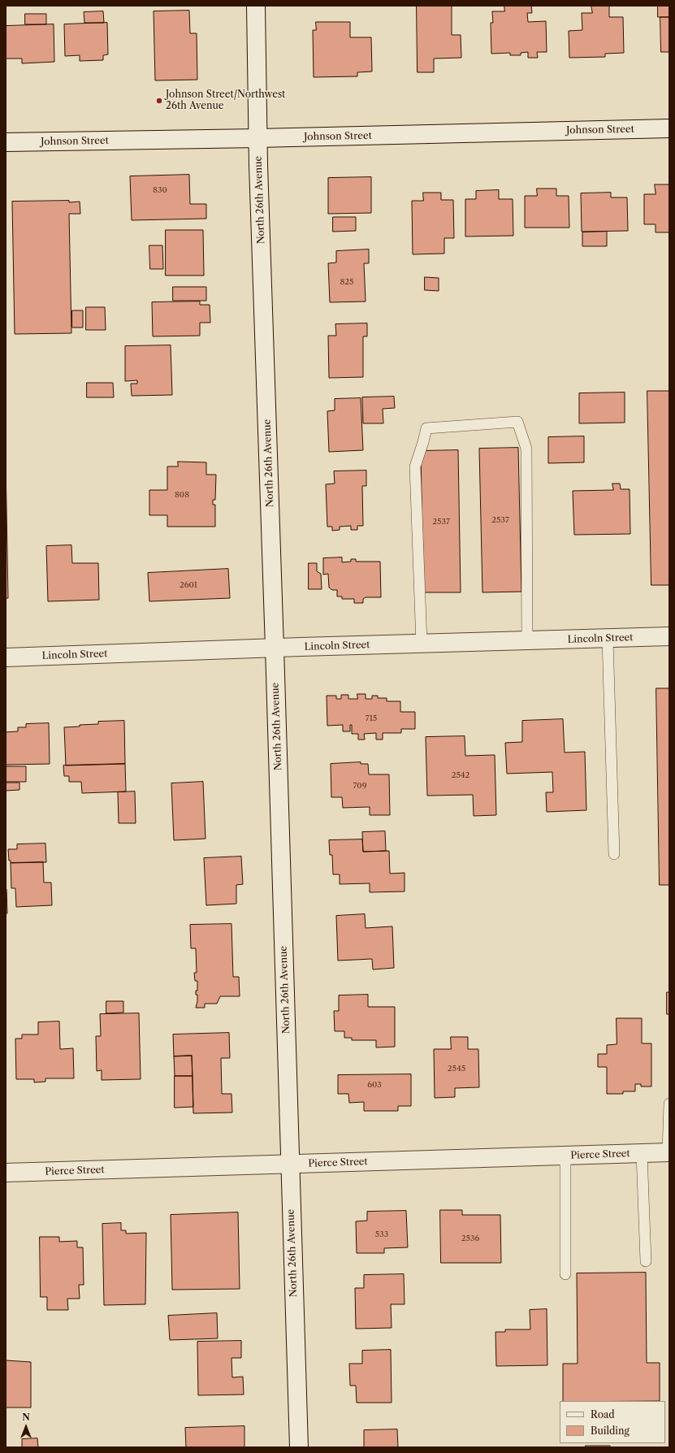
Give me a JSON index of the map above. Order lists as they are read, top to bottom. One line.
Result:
{"streets":{"street":["Johnson Street","North 26th Avenue","Lincoln Street","Pierce Street"]},"crossings":[["Johnson Street","North 26th Avenue"],["North 26th Avenue","Lincoln Street"],["North 26th Avenue","Pierce Street"]],"places":["Johnson Street/Northwest 26th Avenue"],"house_numbers":["830","825","808","2537","2537","2601","715","2542","709","2545","603","533","2536"],"legend":["Road","Building"],"north":"top"}
